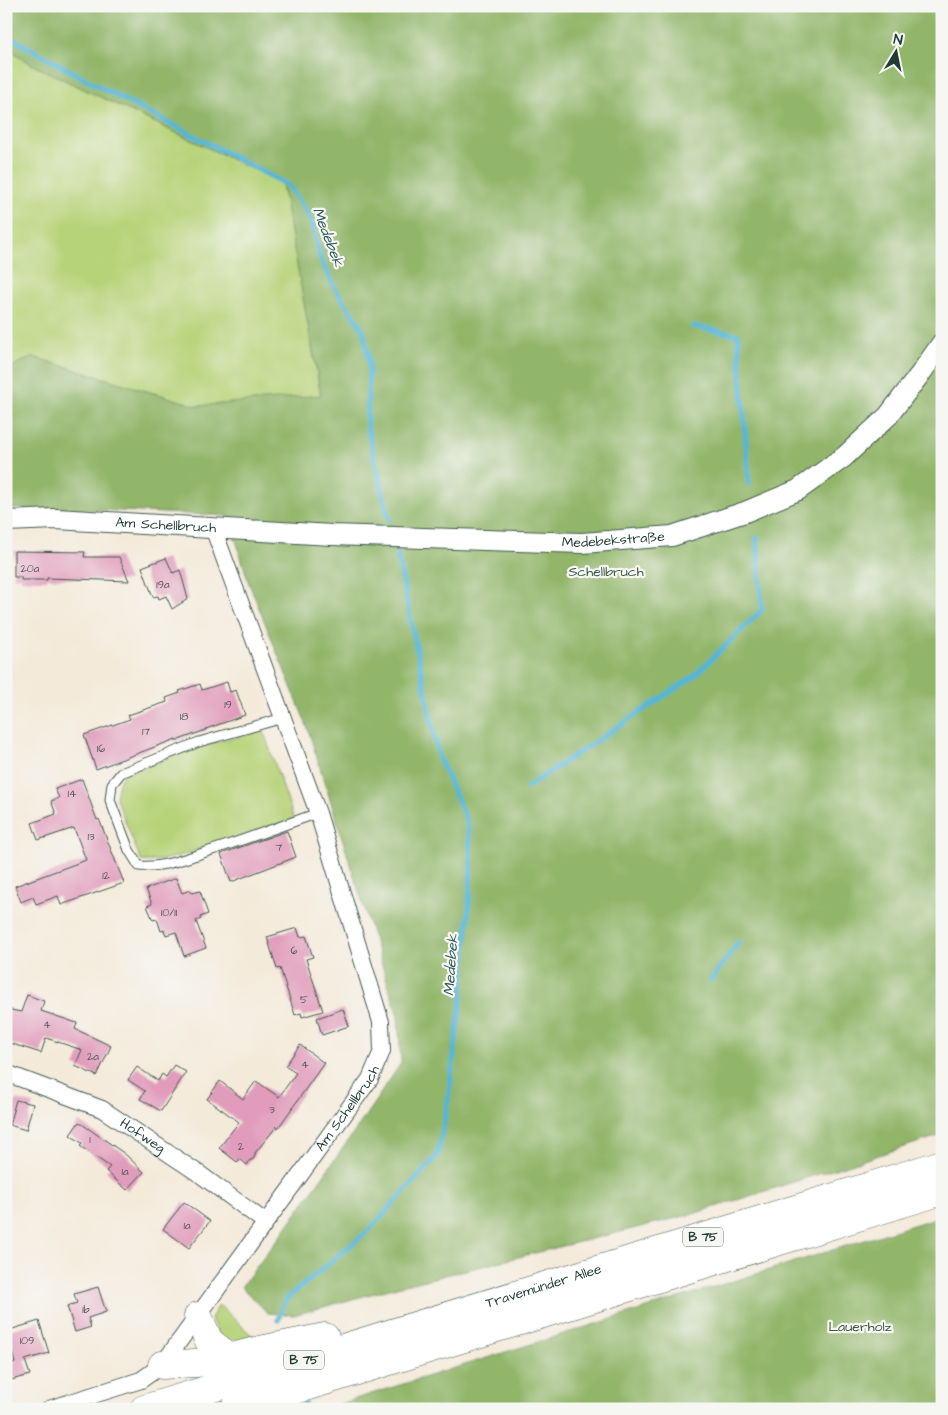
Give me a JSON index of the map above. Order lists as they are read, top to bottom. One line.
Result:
{"streets":{"highway":["B 75","Travemünder Allee"],"street":["Am Schellbruch","Medebekstraße","Hofweg"]},"crossings":[["Am Schellbruch","Medebekstraße"],["Am Schellbruch","Hofweg"]],"water":["Medebek"],"parks":["Schellbruch","Lauerholz"],"house_numbers":["20a","19a","19","18","17","16","14","13","7","12","10/11","6","5","4","2a","4","3","1","2","1a","1a","1b","109"],"north":"top"}
